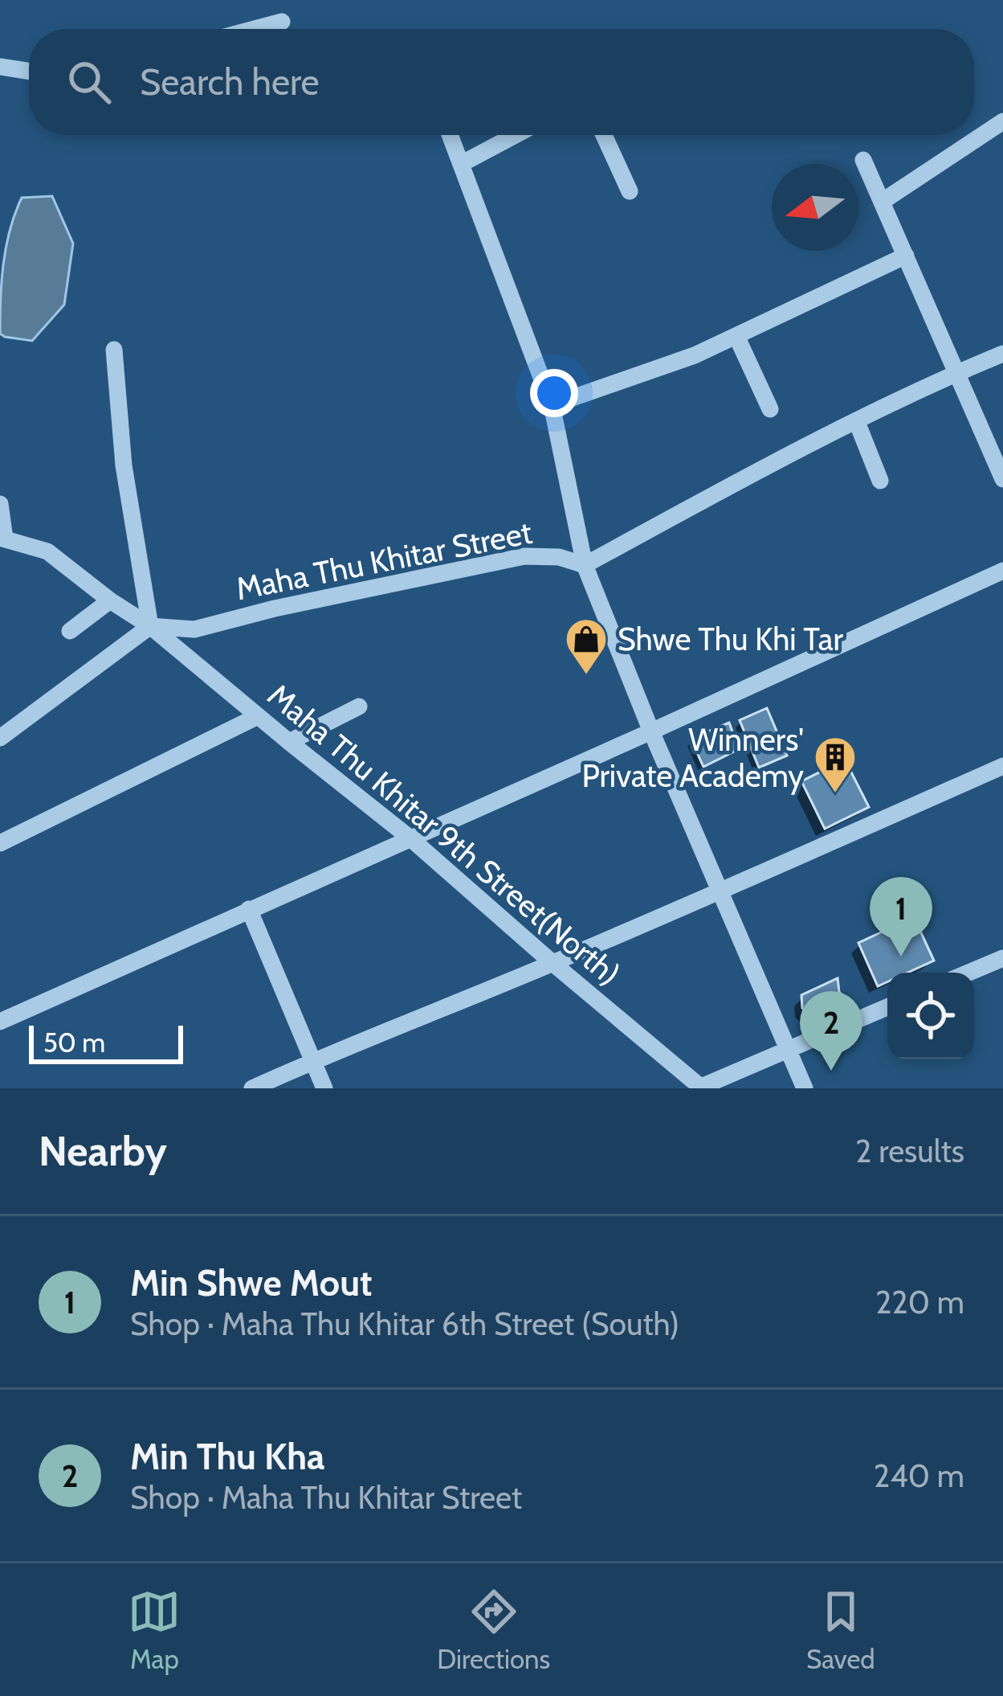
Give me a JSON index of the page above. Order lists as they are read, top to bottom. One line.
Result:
{"streets":{"street":["Maha Thu Khitar Street","Maha Thu Khitar 9th Street(North)"]},"crossings":[["Maha Thu Khitar Street","Maha Thu Khitar 9th Street(North)"]],"places":{"shop":["Shwe Thu Khi Tar"],"building":["Winners' Private Academy"]},"scale_bar":"50 m","north":"left","page":{"search":"Search here","pins":["1","2"],"scale":"50 m","heading":["Nearby","2 results"],"list":[{"mark":"1","name":"Min Shwe Mout","note":"Shop · Maha Thu Khitar 6th Street (South)","value":"220 m"},{"mark":"2","name":"Min Thu Kha","note":"Shop · Maha Thu Khitar Street","value":"240 m"}],"nav":["Map","Directions","Saved"]}}
